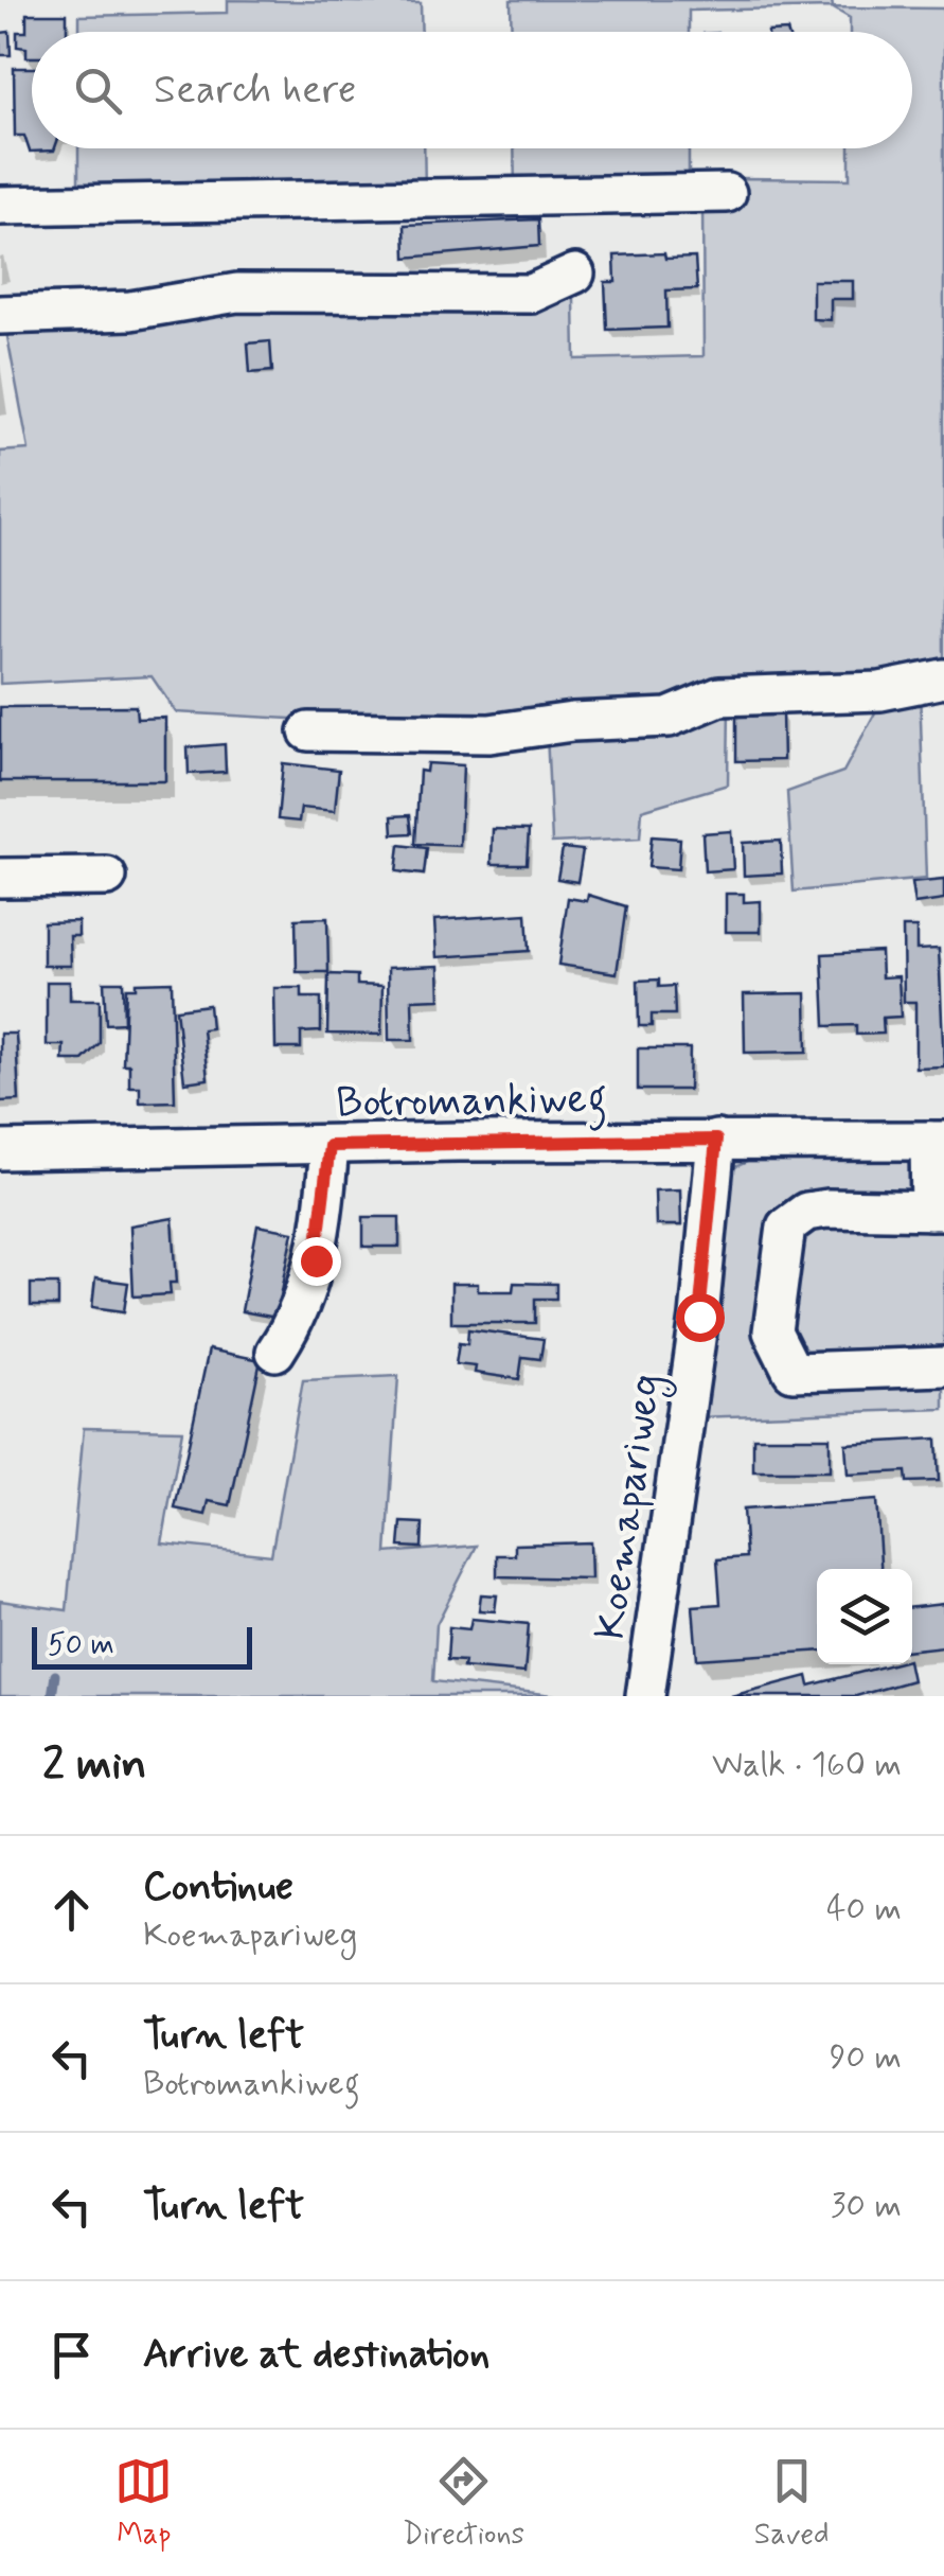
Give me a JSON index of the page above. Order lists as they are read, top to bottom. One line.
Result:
{"streets":{"street":["Botromankiweg","Koemapariweg"]},"crossings":[["Botromankiweg","Koemapariweg"]],"scale_bar":"50 m","page":{"search":"Search here","scale":"50 m","heading":["2 min","Walk · 160 m"],"list":[["Continue","Koemapariweg","40 m"],["Turn left","Botromankiweg","90 m"],["Turn left","30 m"],"Arrive at destination"],"nav":["Map","Directions","Saved"]}}
